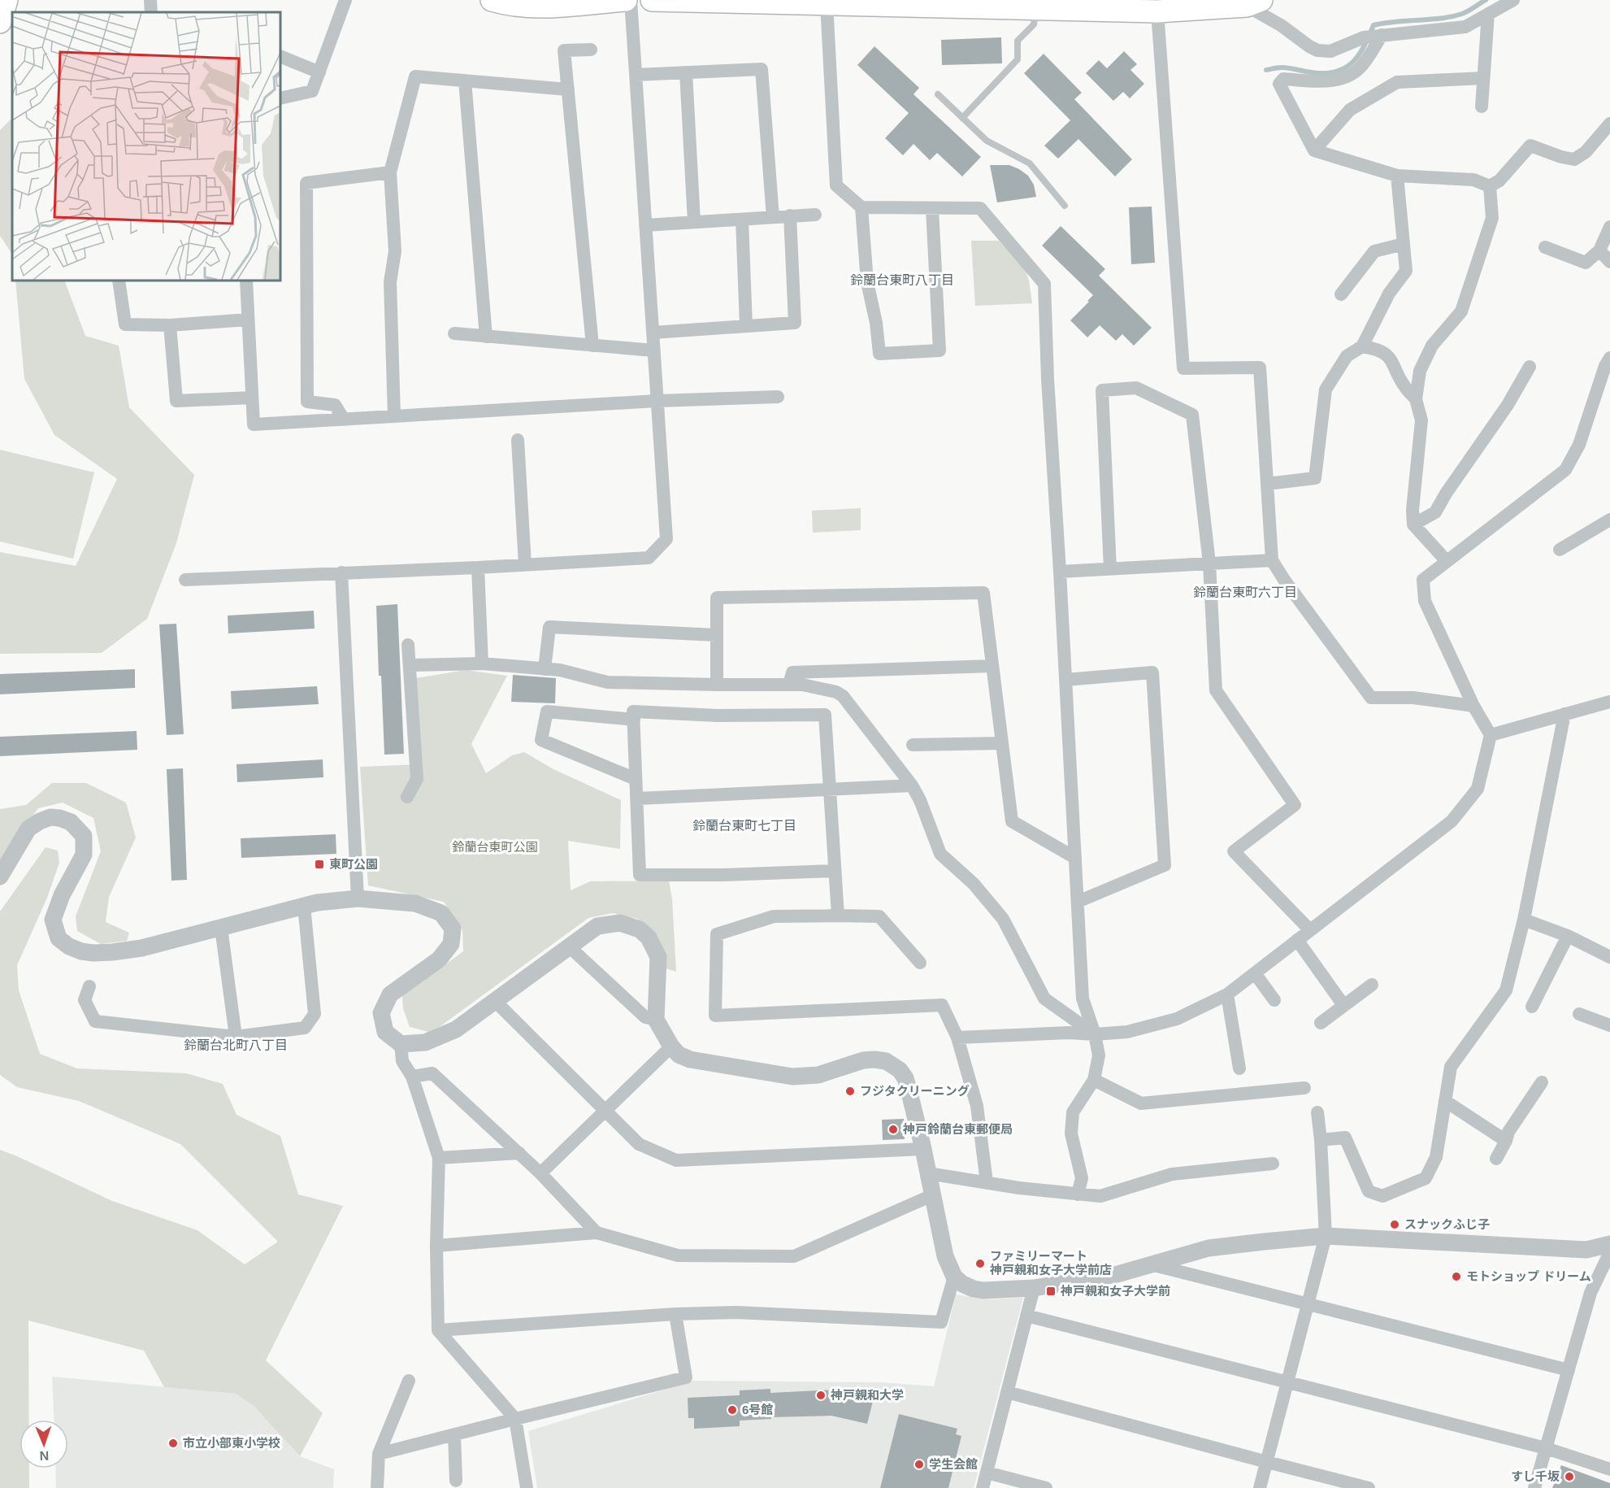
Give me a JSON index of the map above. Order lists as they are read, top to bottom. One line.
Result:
{"districts":["鈴蘭台東町八丁目","鈴蘭台東町六丁目","鈴蘭台東町七丁目","鈴蘭台北町八丁目"],"parks":["鈴蘭台東町公園"],"places":{"transit":["東町公園","神戸親和女子大学前"],"other":["フジタクリーニング","神戸鈴蘭台東郵便局","スナックふじ子","ファミリーマート 神戸親和女子大学前店","モトショップ ドリーム","神戸親和大学","6号館","市立小部東小学校","学生会館","すし千坂"]},"north":"bottom"}
